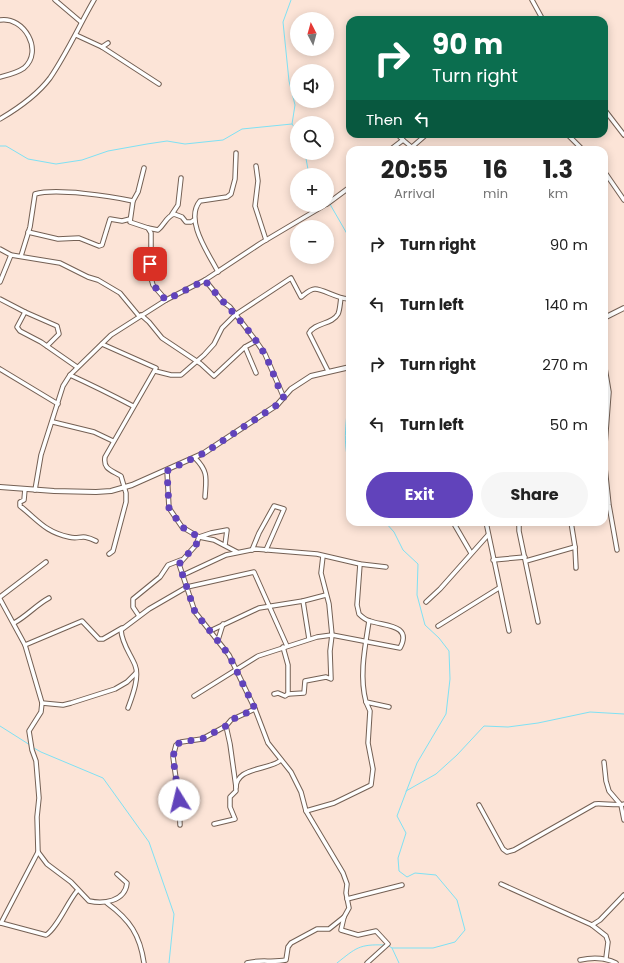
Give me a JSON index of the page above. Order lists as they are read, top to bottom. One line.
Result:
{"north":"top","page":{"map_buttons":["+","−"],"turn":["90 m","Turn right"],"then":"Then","eta":["20:55","Arrival","16","min","1.3","km"],"list":[{"name":"Turn right","value":"90 m"},{"name":"Turn left","value":"140 m"},{"name":"Turn right","value":"270 m"},{"name":"Turn left","value":"50 m"}],"buttons":["Exit","Share"]}}
